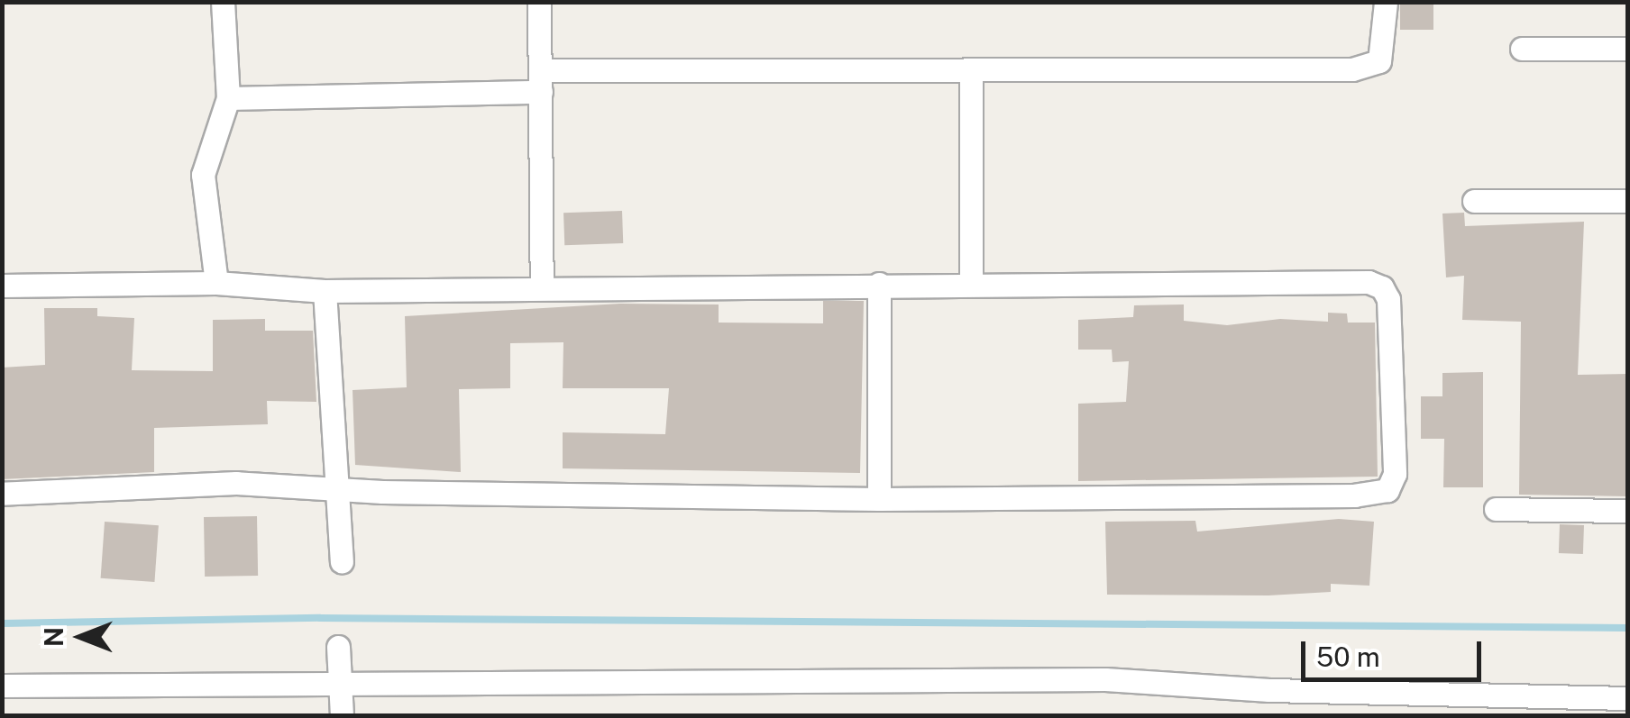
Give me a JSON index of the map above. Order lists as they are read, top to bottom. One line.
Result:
{"scale_bar":"50 m","north":"left"}
